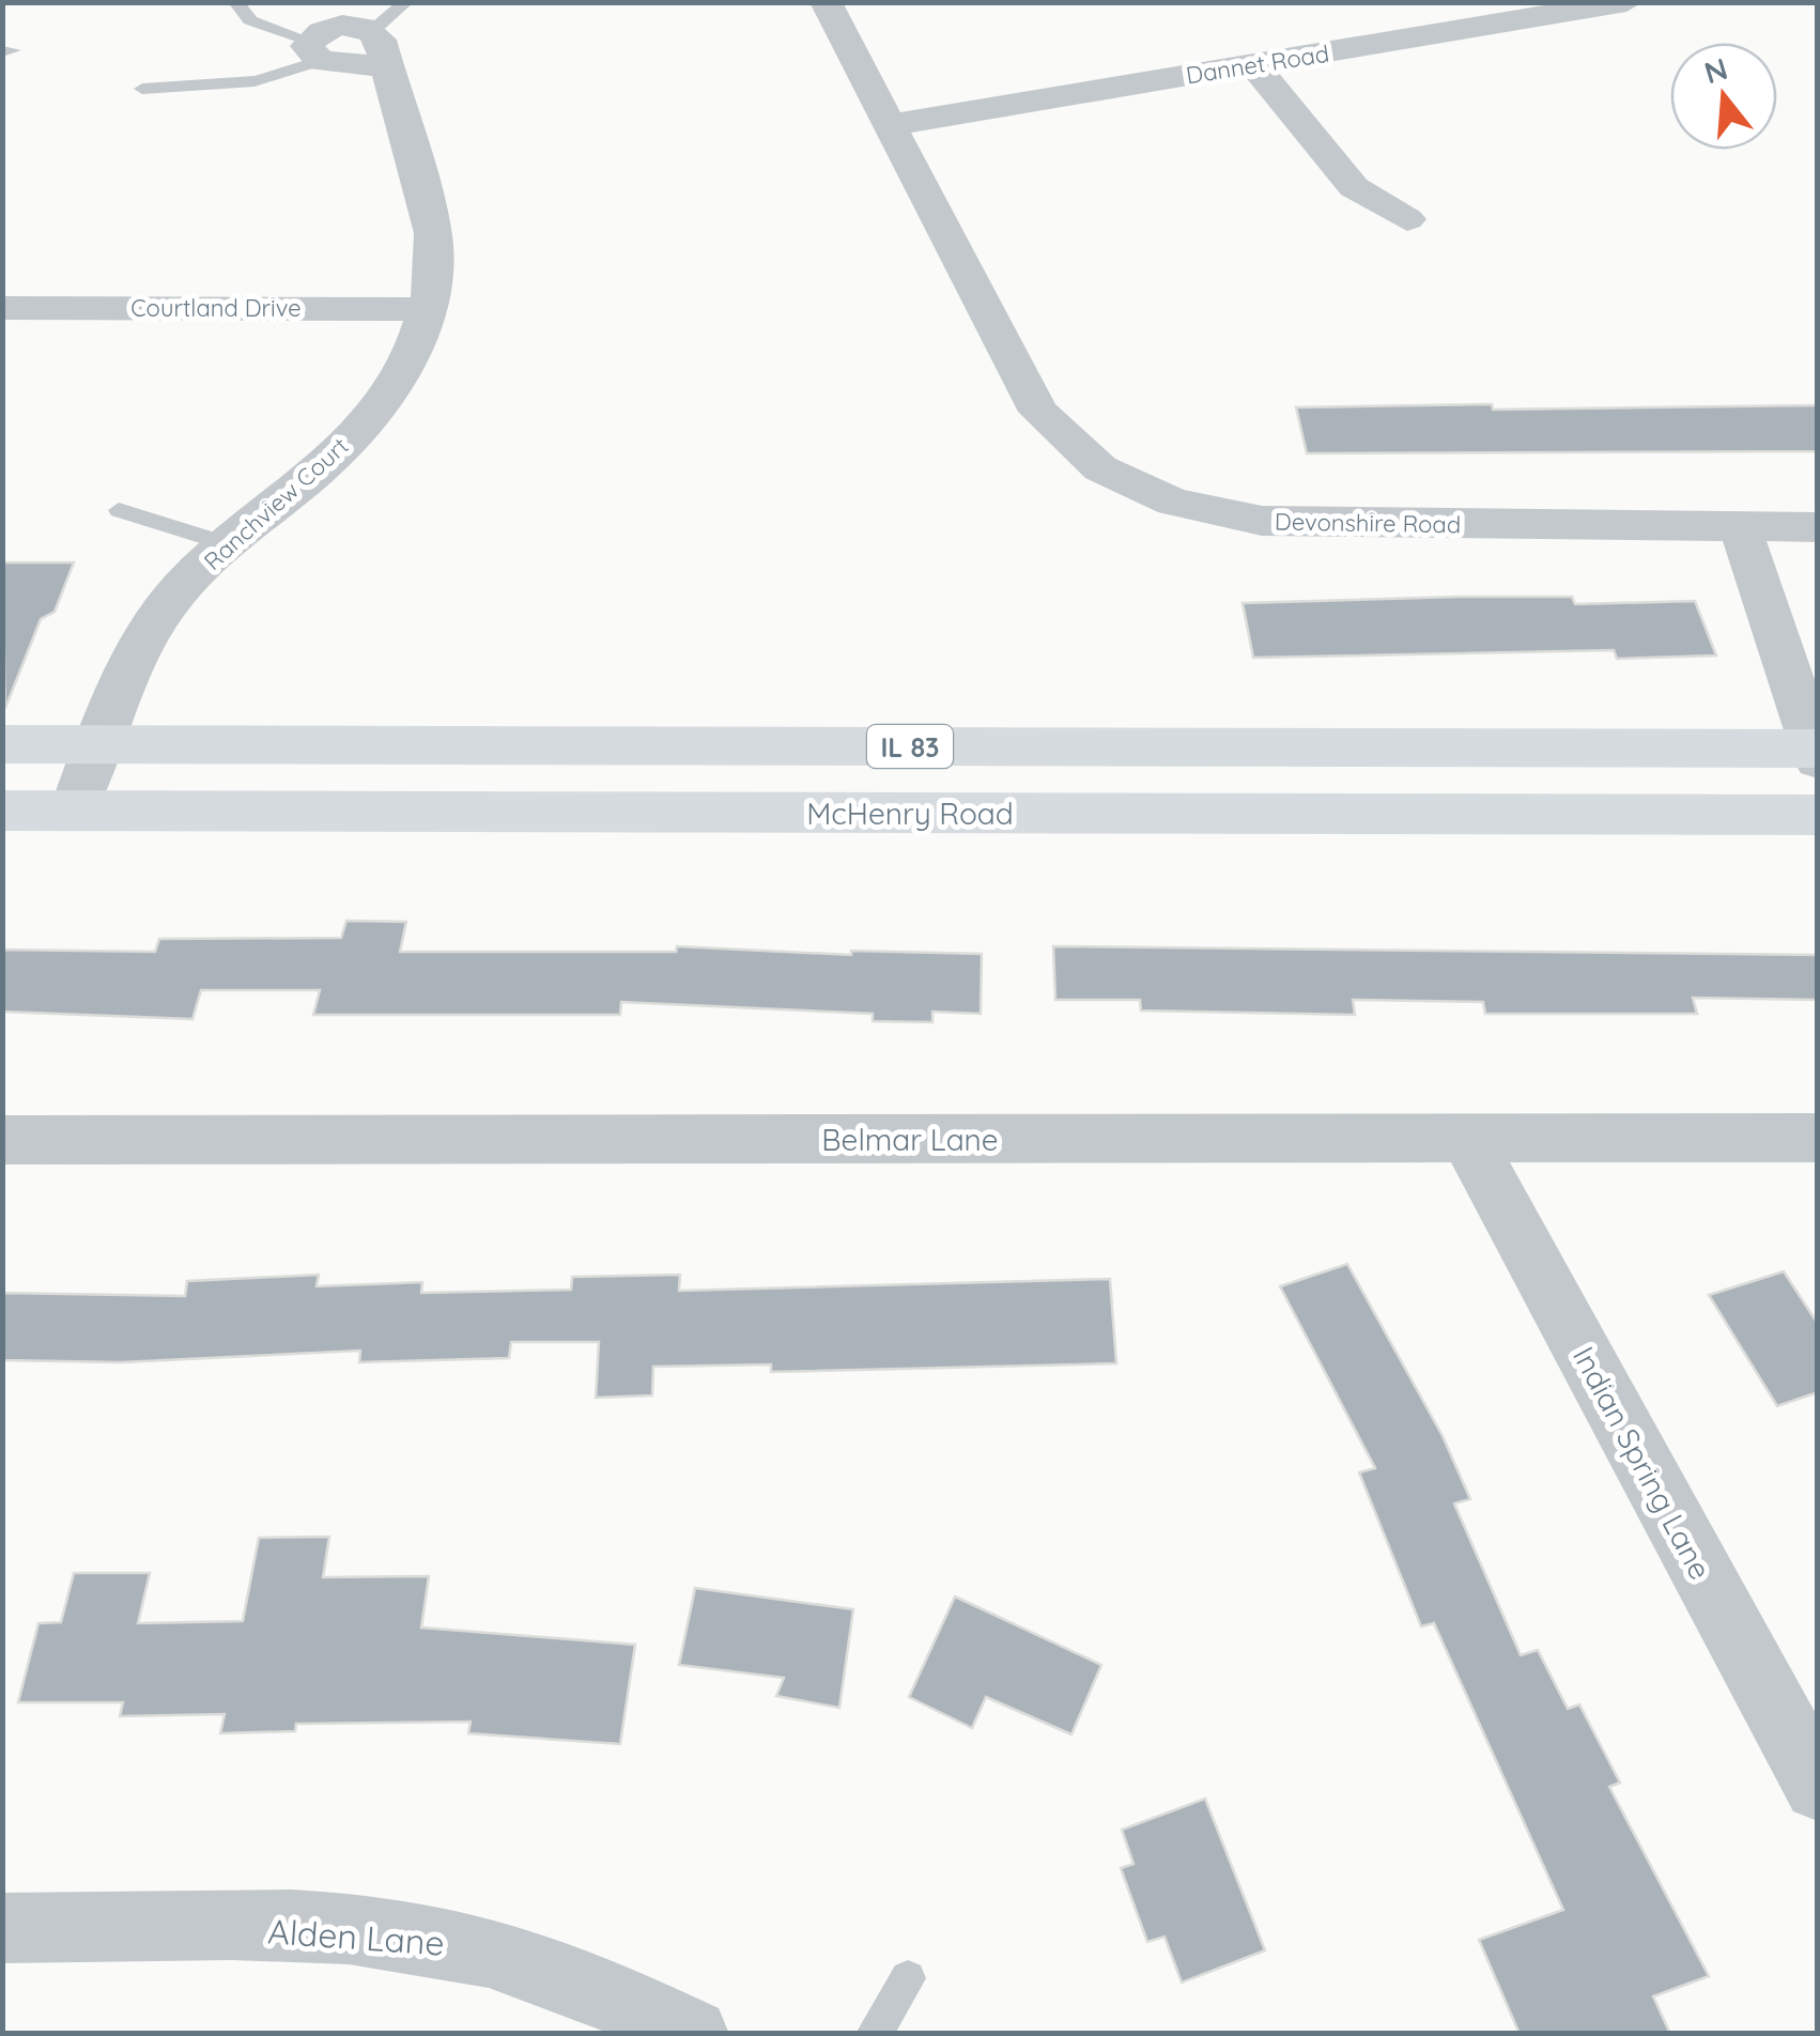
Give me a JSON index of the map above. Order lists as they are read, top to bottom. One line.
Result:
{"streets":{"main road":["IL 83","McHenry Road"],"street":["Dannet Road","Courtland Drive","Ranchview Court","Devonshire Road","Belmar Lane","Indian Spring Lane","Alden Lane"]},"crossings":[["Dannet Road","Devonshire Road"],["Courtland Drive","Ranchview Court"],["Ranchview Court","IL 83"],["Ranchview Court","McHenry Road"],["Belmar Lane","Indian Spring Lane"]],"north":"top"}
